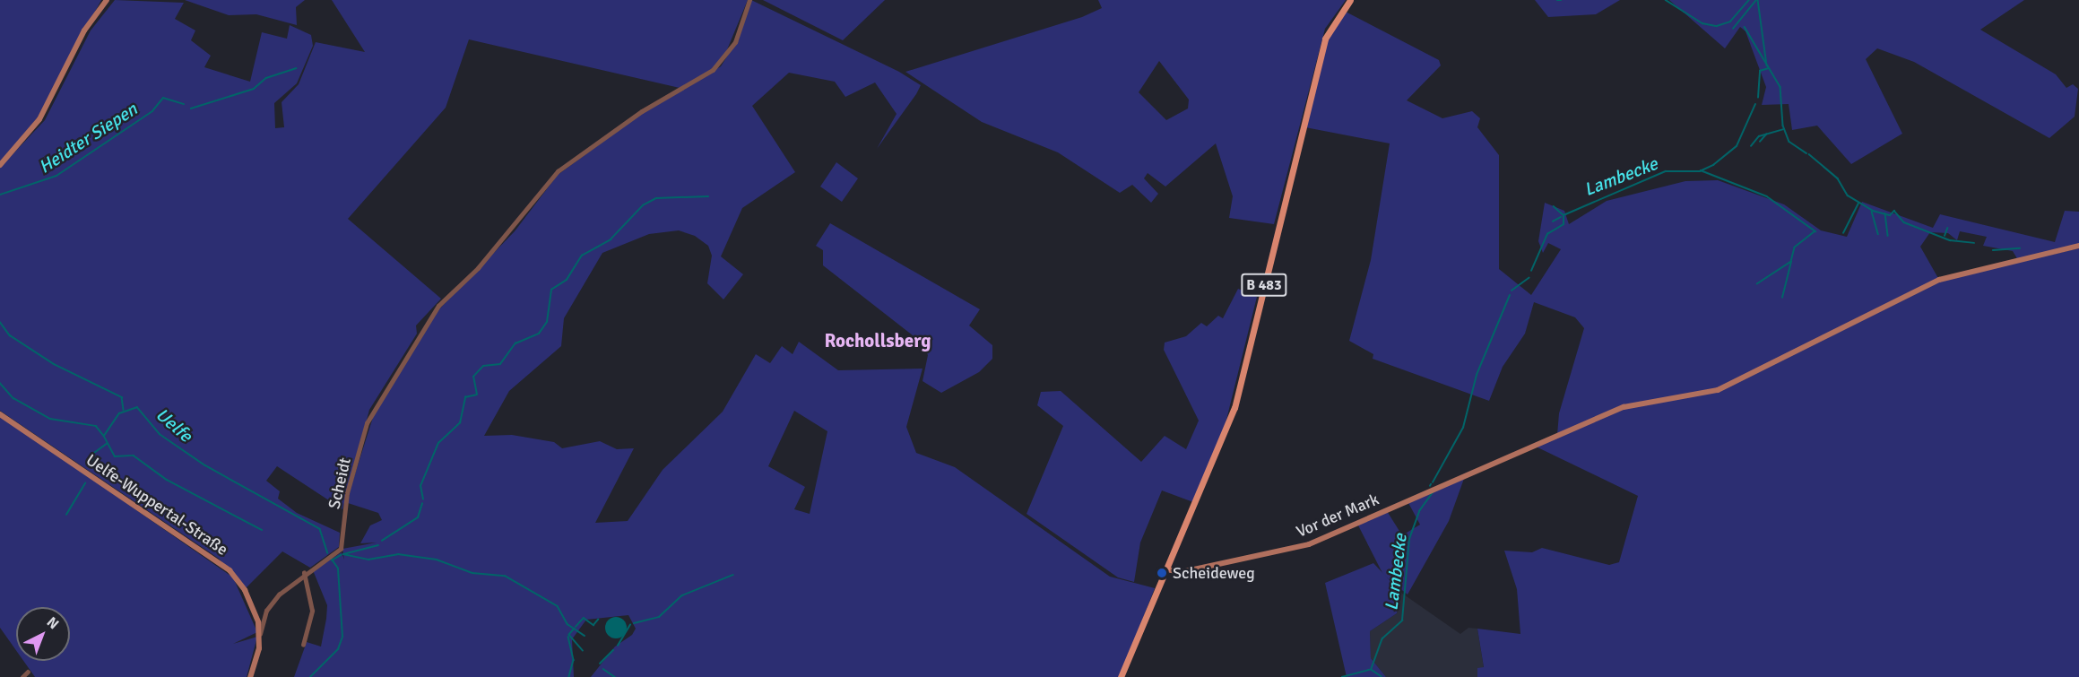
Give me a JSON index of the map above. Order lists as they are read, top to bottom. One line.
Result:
{"streets":{"main road":["B 483"],"street":["Scheidt","Uelfe-Wuppertal-Straße","Vor der Mark"]},"crossings":[["B 483","Vor der Mark"]],"districts":["Rochollsberg"],"water":["Heidter Siepen","Lambecke","Uelfe"],"places":["Scheideweg"],"north":"top right"}
